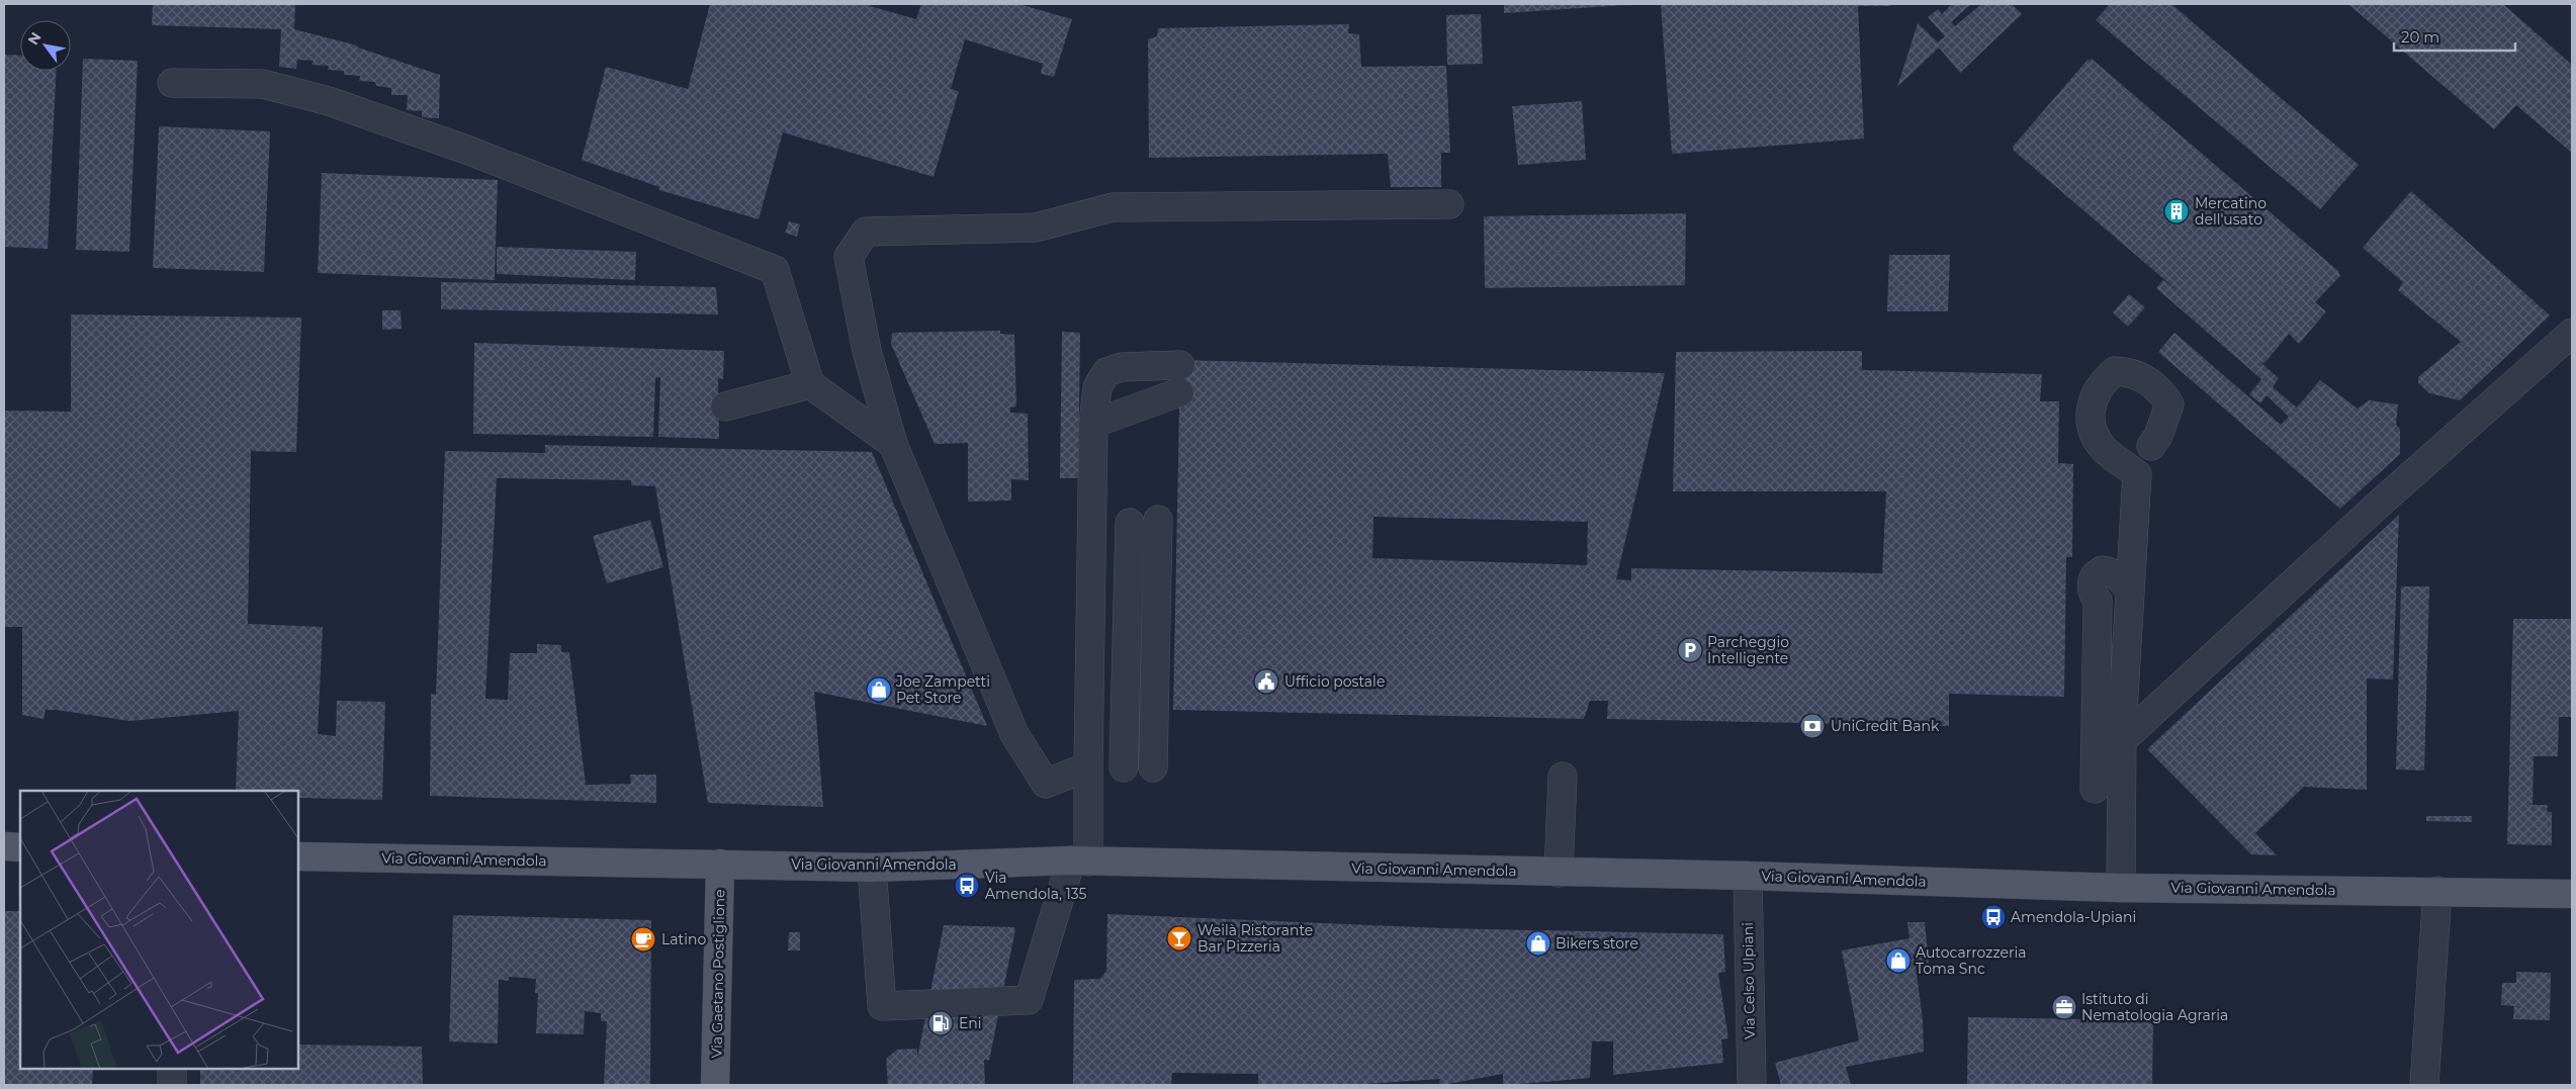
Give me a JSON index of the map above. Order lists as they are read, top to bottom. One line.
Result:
{"streets":{"main road":["Via Giovanni Amendola","Via Gaetano Postiglione"],"street":["Via Celso Ulpiani"]},"crossings":[["Via Giovanni Amendola","Via Gaetano Postiglione"],["Via Giovanni Amendola","Via Celso Ulpiani"]],"places":{"building":["Mercatino dell'usato"],"parking":["Parcheggio Intelligente"],"public building":["Ufficio postale"],"shop":["Joe Zampetti Pet Store","Bikers store","Autocarrozzeria Toma Snc"],"bank":["UniCredit Bank"],"bus stop":["Via Amendola, 135","Amendola-Upiani"],"bar":["Weilà Ristorante Bar Pizzeria"],"cafe":["Latino"],"office":["Istituto di Nematologia Agraria"],"fuel station":["Eni"]},"scale_bar":"20 m","north":"top left"}
